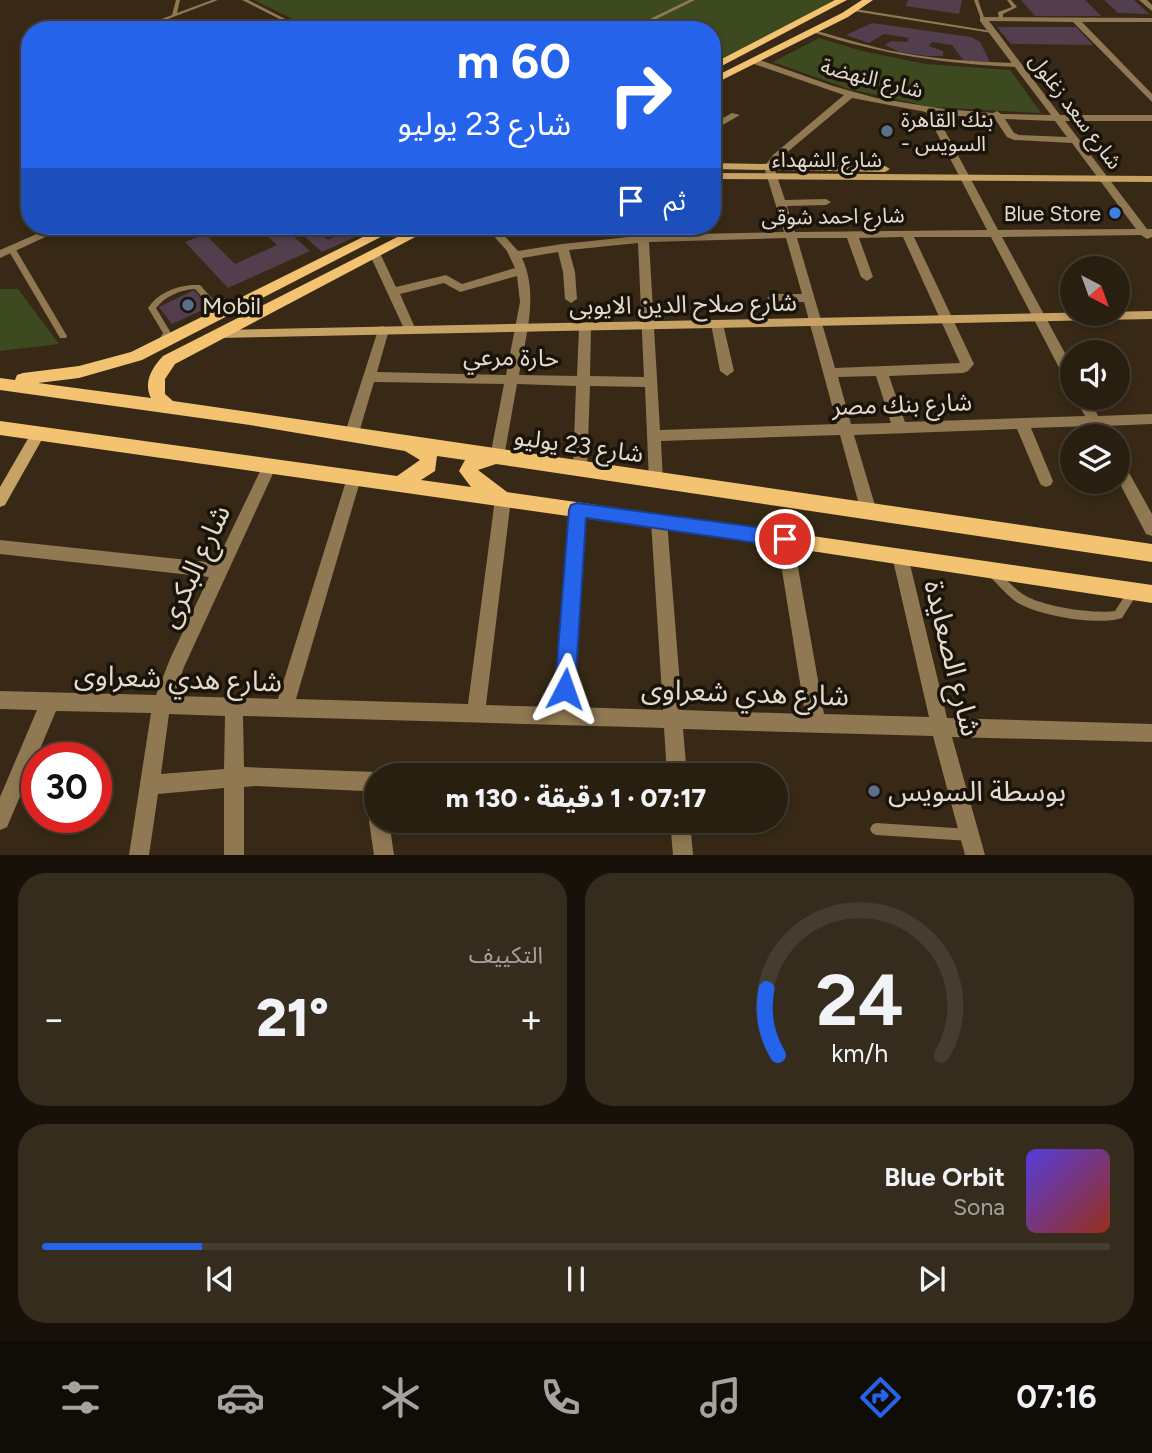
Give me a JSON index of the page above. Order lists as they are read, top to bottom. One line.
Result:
{"streets":{"main road":["شارع 23 يوليو"],"street":["شارع النهضة","شارع سعد زغلول","شارع الشهداء","شارع احمد شوقى","شارع صلاح الدين الايوبى","حارة مرعي","شارع بنك مصر","شارع البكرى","شارع الصعايدة","شارع هدي شعراوى"]},"crossings":[["شارع النهضة","شارع سعد زغلول"],["شارع سعد زغلول","شارع الشهداء"],["شارع سعد زغلول","شارع احمد شوقى"],["شارع البكرى","شارع هدي شعراوى"],["شارع الصعايدة","شارع هدي شعراوى"]],"places":["بنك القاهرة - السويس","Blue Store","Mobil","بوسطة السويس"],"north":"bottom right","page":{"turn":["60 m","شارع 23 يوليو"],"then":"ثم","limit":"30","trip":"07:17 · 1 دقيقة · 130 m","tile":"التكييف","heat":["−","21°","+"],"song":["Blue Orbit","Sona"],"tabs":"07:16","gauge":["24","km/h"]}}
